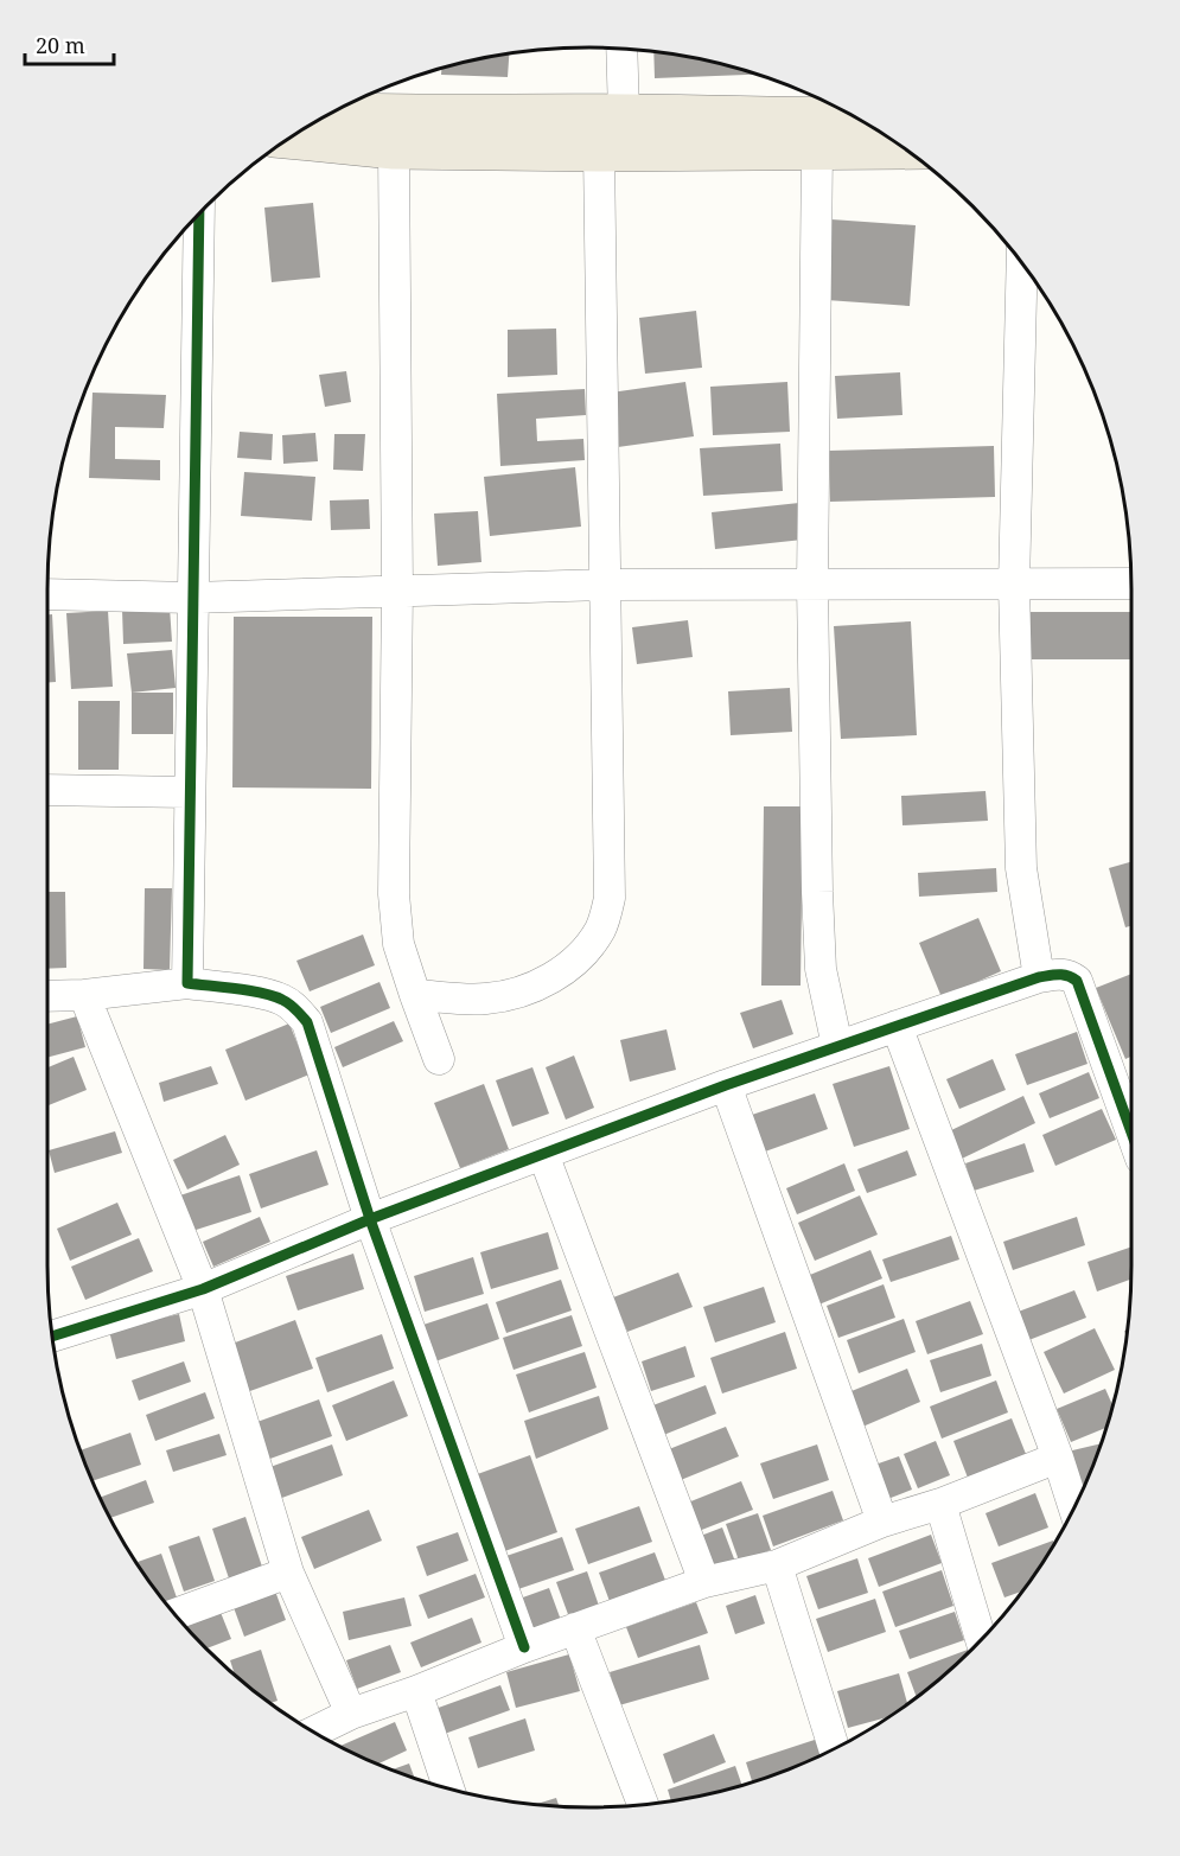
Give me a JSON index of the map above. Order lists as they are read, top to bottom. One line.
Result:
{"scale_bar":"20 m"}
